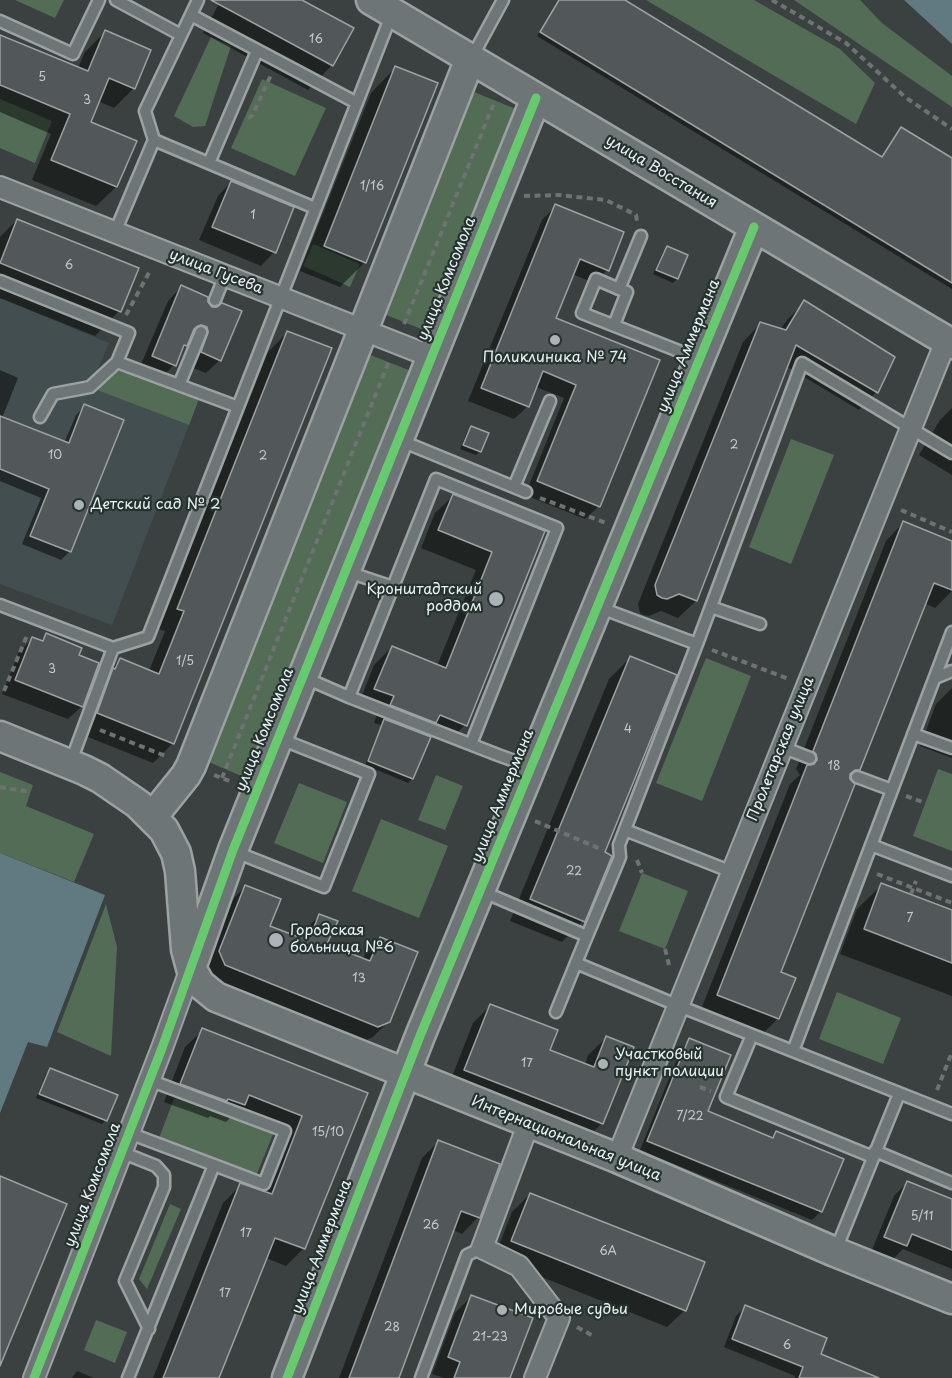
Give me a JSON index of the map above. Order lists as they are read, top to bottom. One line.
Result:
{"streets":{"street":["улица Восстания","улица Гусева","улица Комсомола","улица Аммермана","Пролетарская улица","Интернациональная улица"]},"crossings":[["улица Восстания","улица Комсомола"],["улица Восстания","улица Аммермана"],["улица Восстания","Пролетарская улица"],["улица Гусева","улица Комсомола"],["улица Комсомола","Интернациональная улица"],["улица Аммермана","Интернациональная улица"],["Пролетарская улица","Интернациональная улица"]],"places":["Поликлиника № 74","Детский сад № 2","Кронштадтский роддом","Городская больница №6","Участковый пункт полиции","Мировые судьи"],"house_numbers":["16","5","3","1/16","1","6","2","10","2","1/5","3","4","18","22","7","13","17","7/22","15/10","5/11","26","17","6А","17","28","21-23","6"]}
